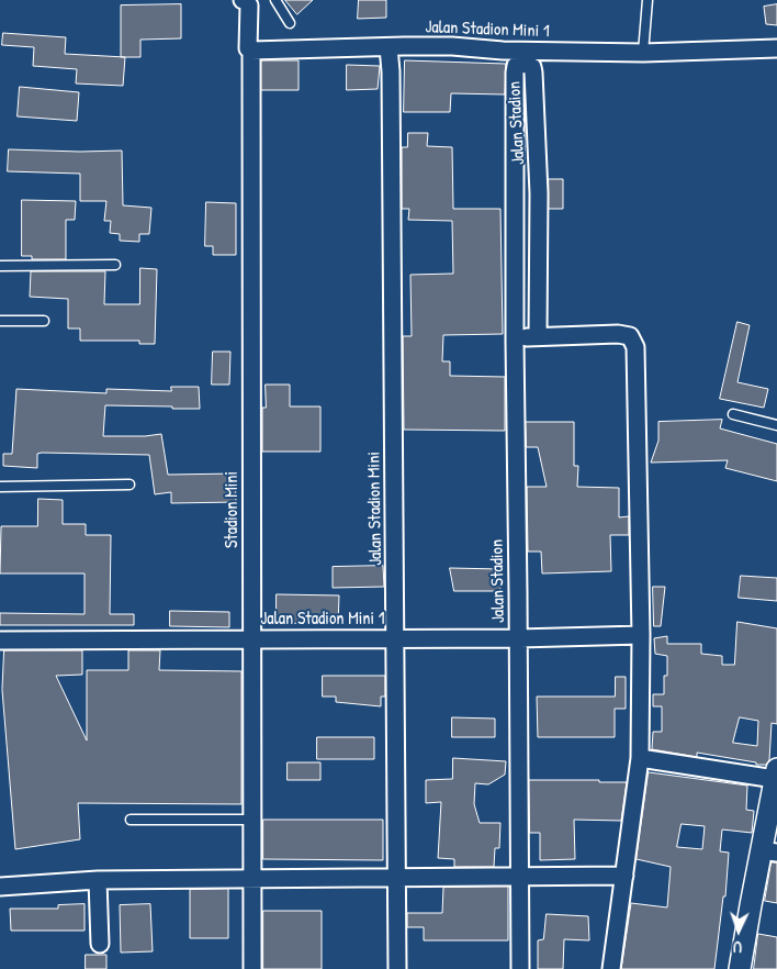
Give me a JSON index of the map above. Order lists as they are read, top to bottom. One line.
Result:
{"streets":{"street":["Jalan Stadion Mini 1","Jalan Stadion","Jalan Stadion Mini","Stadion Mini"]},"crossings":[["Jalan Stadion Mini 1","Jalan Stadion"],["Jalan Stadion Mini 1","Jalan Stadion Mini"],["Jalan Stadion Mini 1","Stadion Mini"]],"north":"bottom"}
